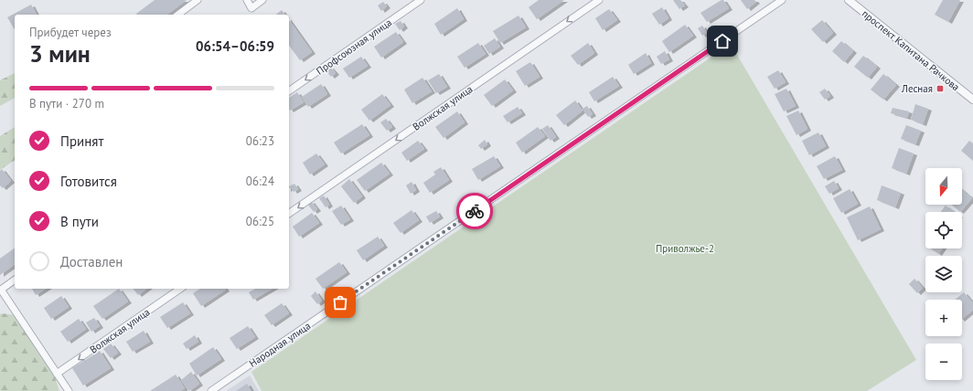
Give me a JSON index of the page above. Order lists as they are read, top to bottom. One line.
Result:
{"streets":{"street":["Профсоюзная улица","проспект Капитана Рачкова","Волжская улица","Народная улица"]},"one_way":["Профсоюзная улица","Волжская улица"],"parks":["Приволжье-2"],"places":{"transit":["Лесная"]},"north":"bottom","page":{"heading":["3 мин","Прибудет через","06:54–06:59"],"bar":"В пути · 270 m","list":[["Принят","06:23"],["Готовится","06:24"],["В пути","06:25"],"Доставлен"],"map_buttons":["+","−"]}}
